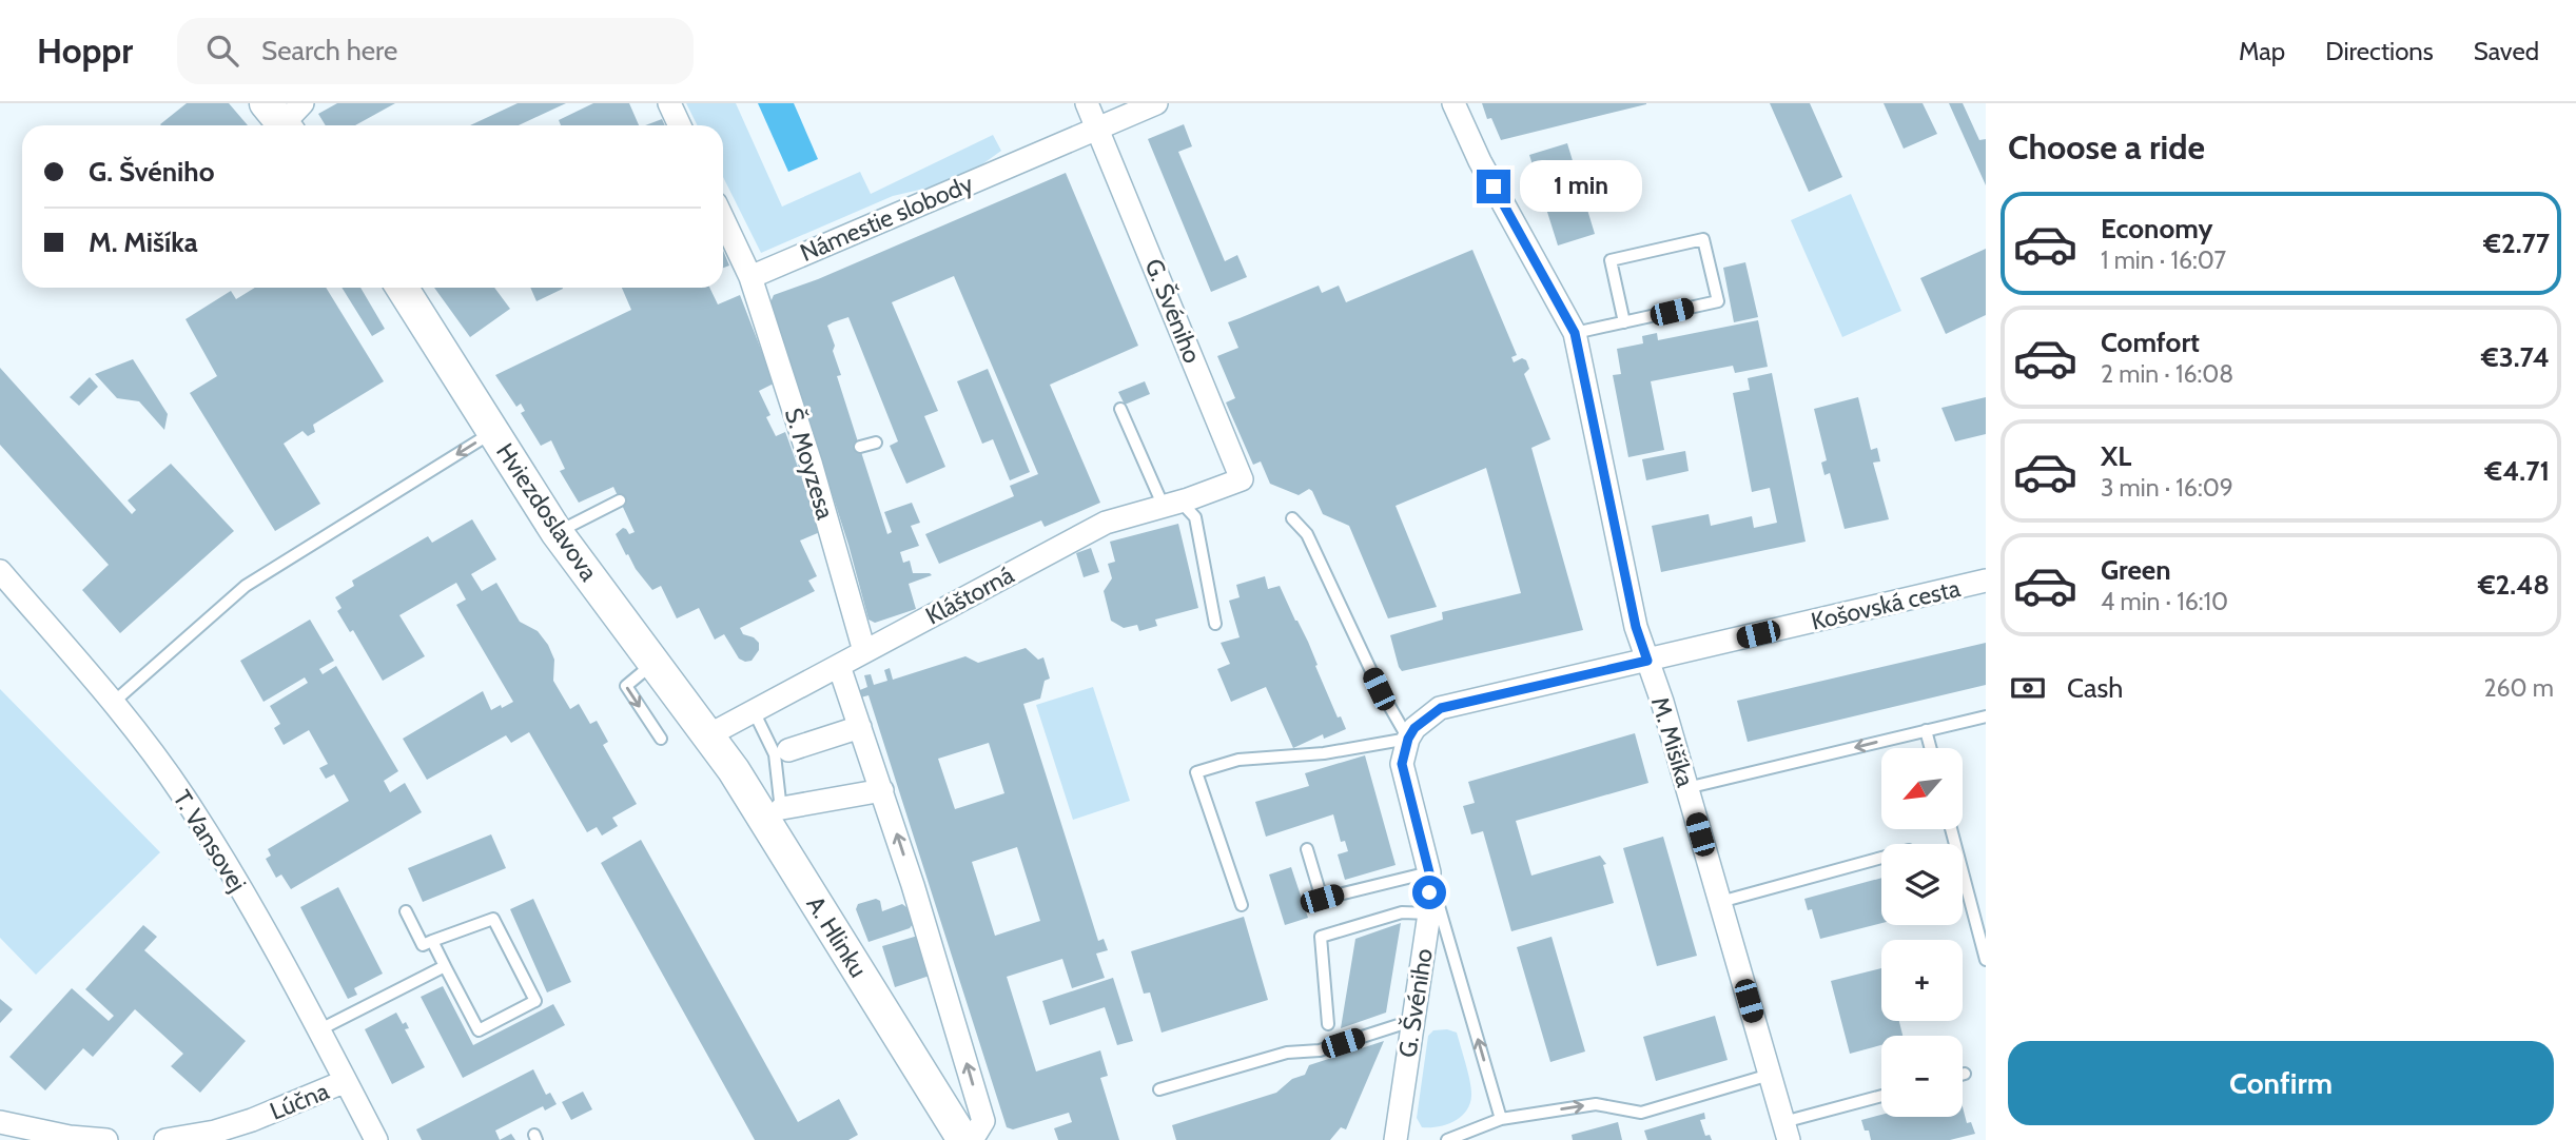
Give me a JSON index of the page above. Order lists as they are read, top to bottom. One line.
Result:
{"streets":{"street":["Námestie slobody","G. Švéniho","Š. Moyzesa","Hviezdoslavova","Kláštorná","Košovská cesta","M. Mišíka","T. Vansovej","A. Hlinku","Lúčna"]},"crossings":[["Námestie slobody","G. Švéniho"],["Námestie slobody","Š. Moyzesa"],["G. Švéniho","Kláštorná"],["G. Švéniho","Košovská cesta"],["Š. Moyzesa","Kláštorná"],["Hviezdoslavova","Kláštorná"],["Hviezdoslavova","A. Hlinku"],["Kláštorná","A. Hlinku"],["Košovská cesta","M. Mišíka"],["T. Vansovej","Lúčna"]],"north":"bottom left","page":{"header":"Hoppr","search":"Search here","nav":["Map","Directions","Saved"],"heading":"Choose a ride","banner":["G. Švéniho","M. Mišíka"],"bubble":"1 min","list":[{"name":"Economy","note":"1 min · 16:07","value":"€2.77"},{"name":"Comfort","note":"2 min · 16:08","value":"€3.74"},{"name":"XL","note":"3 min · 16:09","value":"€4.71"},{"name":"Green","note":"4 min · 16:10","value":"€2.48"}],"pay":["Cash","260 m"],"map_buttons":["+","−"],"buttons":"Confirm"}}
